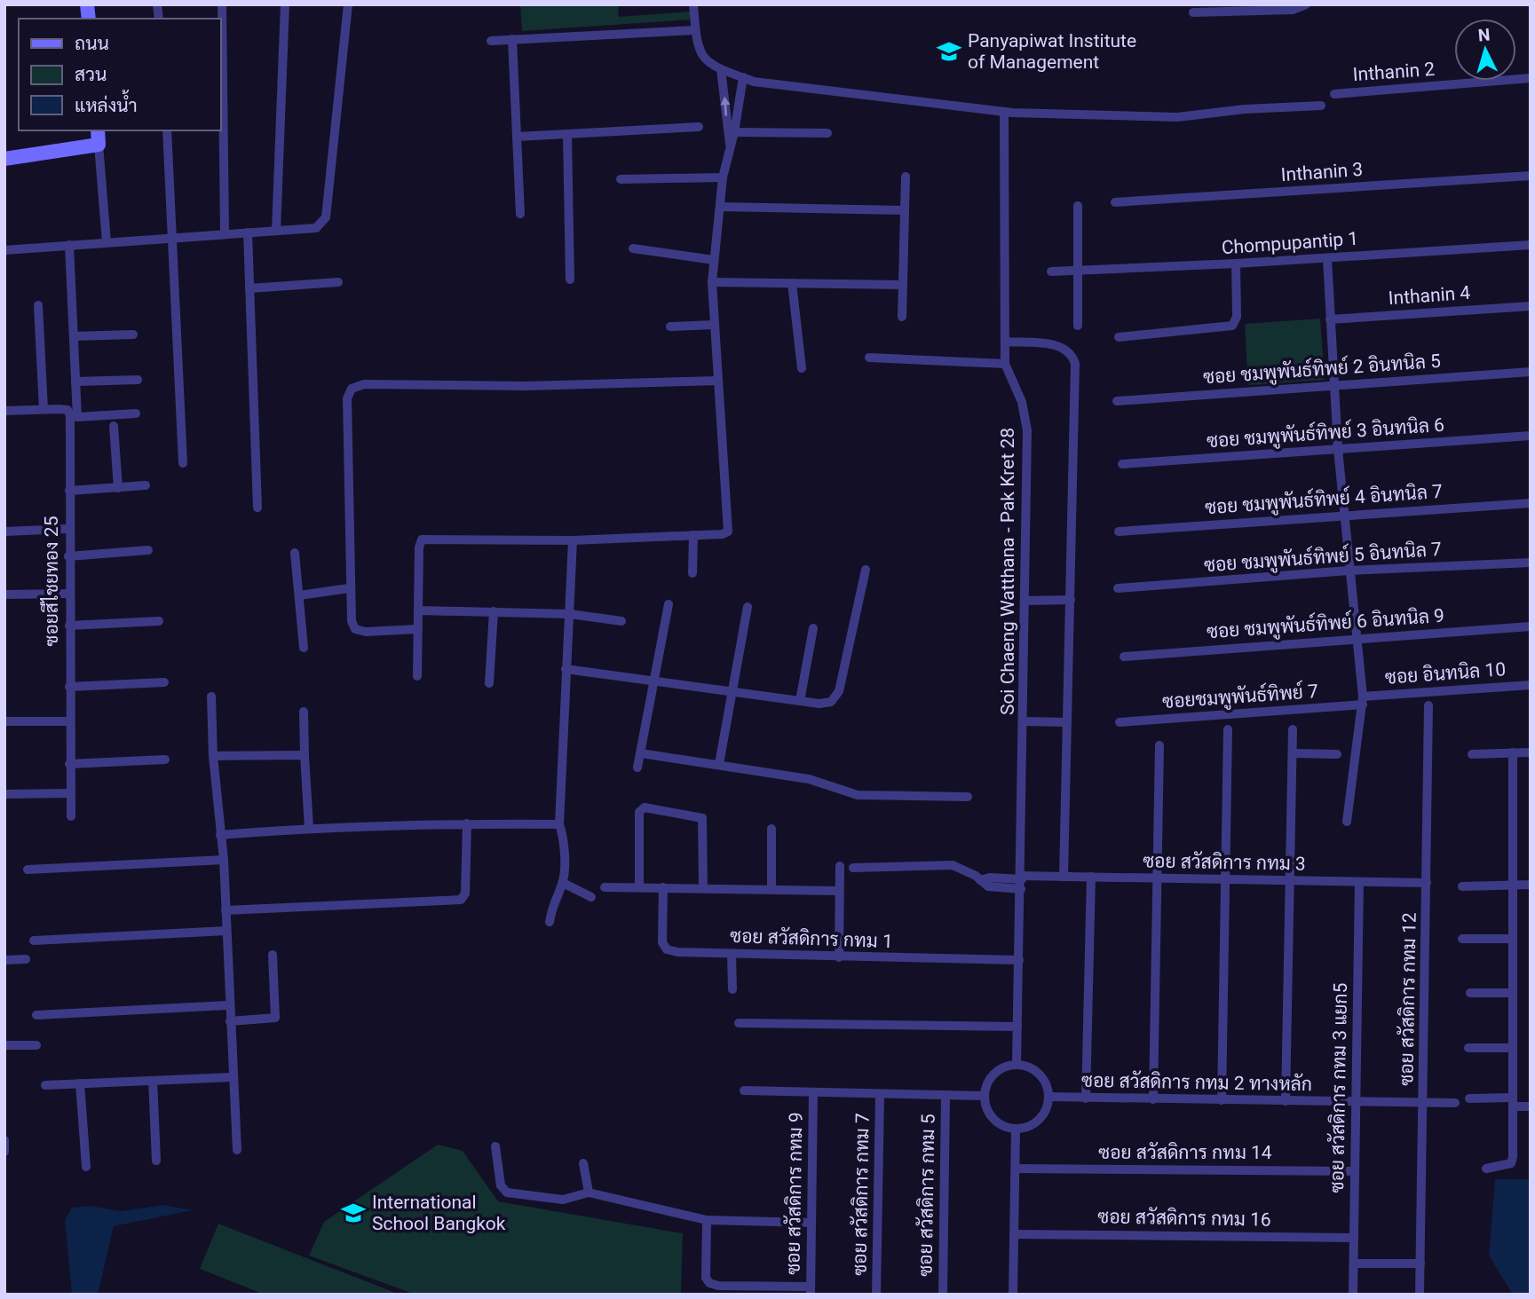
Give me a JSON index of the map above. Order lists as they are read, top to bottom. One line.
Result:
{"streets":{"street":["Inthanin 2","Inthanin 3","Chompupantip 1","Inthanin 4","ซอย ชมพูพันธ์ทิพย์ 2 อินทนิล 5","ซอย ชมพูพันธ์ทิพย์ 3 อินทนิล 6","ซอย ชมพูพันธ์ทิพย์ 4 อินทนิล 7","ซอย ชมพูพันธ์ทิพย์ 5 อินทนิล 7","Soi Chaeng Watthana - Pak Kret 28","ซอยสีไชยทอง 25","ซอย ชมพูพันธ์ทิพย์ 6 อินทนิล 9","ซอย อินทนิล 10","ซอยชมพูพันธ์ทิพย์ 7","ซอย สวัสดิการ กทม 3","ซอย สวัสดิการ กทม 1","ซอย สวัสดิการ กทม 12","ซอย สวัสดิการ กทม 2 ทางหลัก","ซอย สวัสดิการ กทม 3 แยก5","ซอย สวัสดิการ กทม 14","ซอย สวัสดิการ กทม 9","ซอย สวัสดิการ กทม 7","ซอย สวัสดิการ กทม 5","ซอย สวัสดิการ กทม 16"]},"crossings":[["Soi Chaeng Watthana - Pak Kret 28","ซอย สวัสดิการ กทม 3"],["Soi Chaeng Watthana - Pak Kret 28","ซอย สวัสดิการ กทม 1"],["Soi Chaeng Watthana - Pak Kret 28","ซอย สวัสดิการ กทม 2 ทางหลัก"],["ซอย อินทนิล 10","ซอยชมพูพันธ์ทิพย์ 7"],["ซอย สวัสดิการ กทม 3","ซอย สวัสดิการ กทม 12"],["ซอย สวัสดิการ กทม 3","ซอย สวัสดิการ กทม 3 แยก5"],["ซอย สวัสดิการ กทม 12","ซอย สวัสดิการ กทม 2 ทางหลัก"],["ซอย สวัสดิการ กทม 2 ทางหลัก","ซอย สวัสดิการ กทม 3 แยก5"],["ซอย สวัสดิการ กทม 3 แยก5","ซอย สวัสดิการ กทม 14"],["ซอย สวัสดิการ กทม 3 แยก5","ซอย สวัสดิการ กทม 16"]],"places":{"school or university":["Panyapiwat Institute of Management","International School Bangkok"]},"legend":["ถนน","สวน","แหล่งน้ำ"],"north":"top"}
